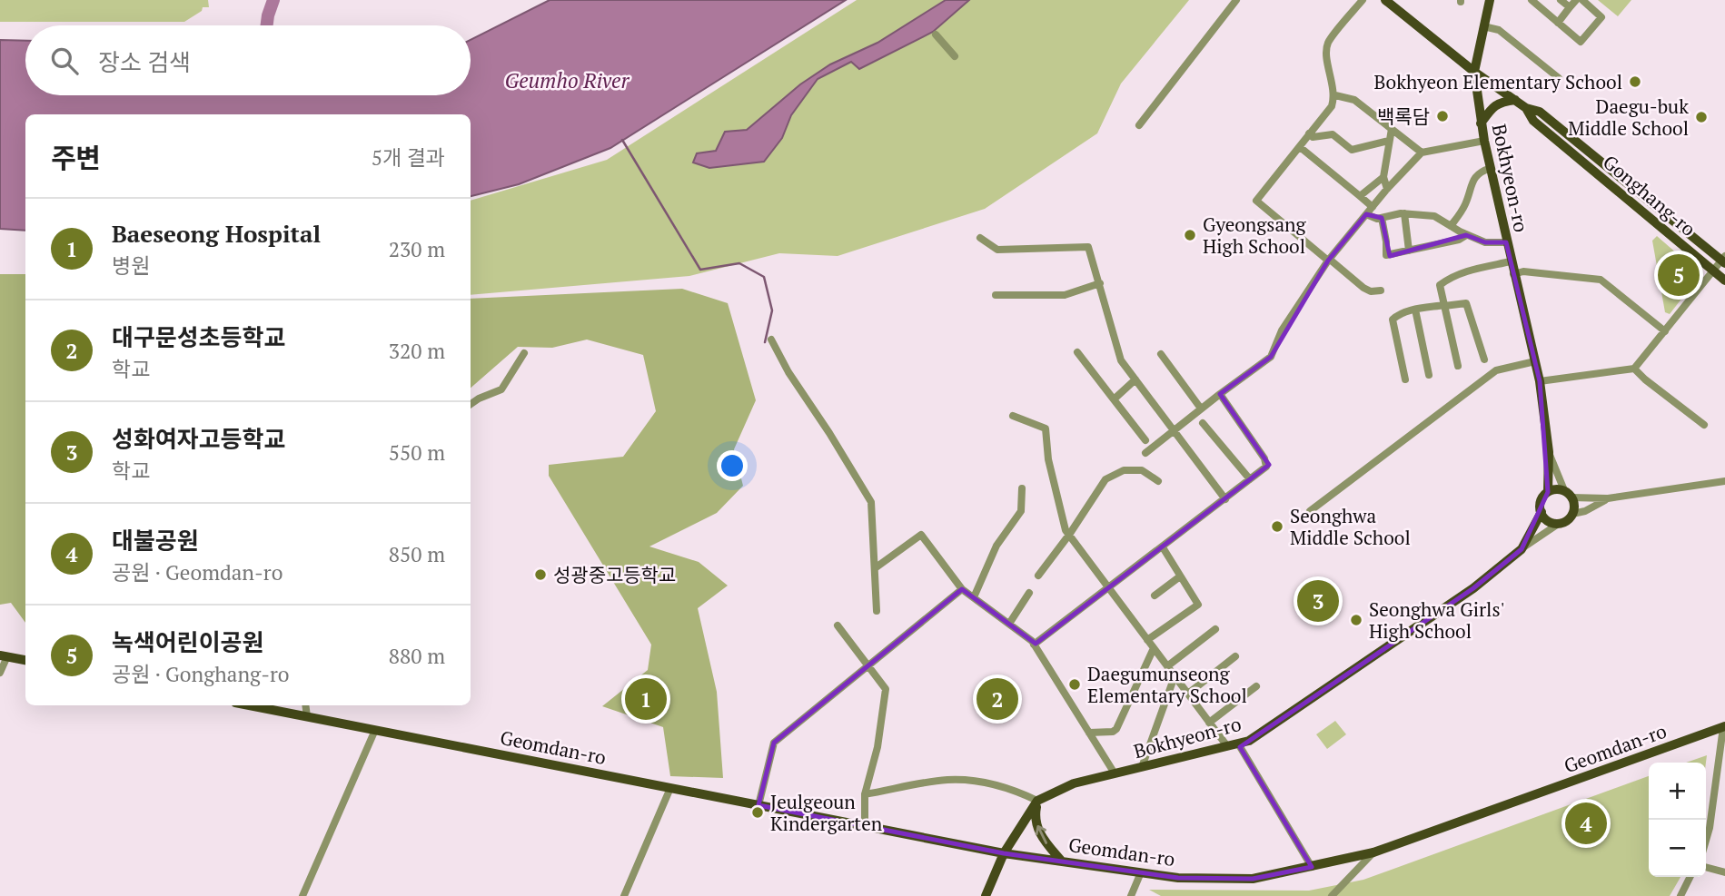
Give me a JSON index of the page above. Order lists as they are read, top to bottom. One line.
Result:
{"streets":{"main road":["Bokhyeon-ro","Gonghang-ro","Geomdan-ro"]},"crossings":[["Bokhyeon-ro","Gonghang-ro"]],"water":["Geumho River"],"places":["Bokhyeon Elementary School","백록담","Daegu-buk Middle School","Gyeongsang High School","Seonghwa Middle School","성광중고등학교","Seonghwa Girls' High School","Daegumunseong Elementary School","Jeulgeoun Kindergarten"],"page":{"search":"장소 검색","heading":["주변","5개 결과"],"list":[{"mark":"1","name":"Baeseong Hospital","note":"병원","value":"230 m"},{"mark":"2","name":"대구문성초등학교","note":"학교","value":"320 m"},{"mark":"3","name":"성화여자고등학교","note":"학교","value":"550 m"},{"mark":"4","name":"대불공원","note":"공원 · Geomdan-ro","value":"850 m"},{"mark":"5","name":"녹색어린이공원","note":"공원 · Gonghang-ro","value":"880 m"}],"pins":["5","3","1","2","4"],"map_buttons":["+","−"]}}
